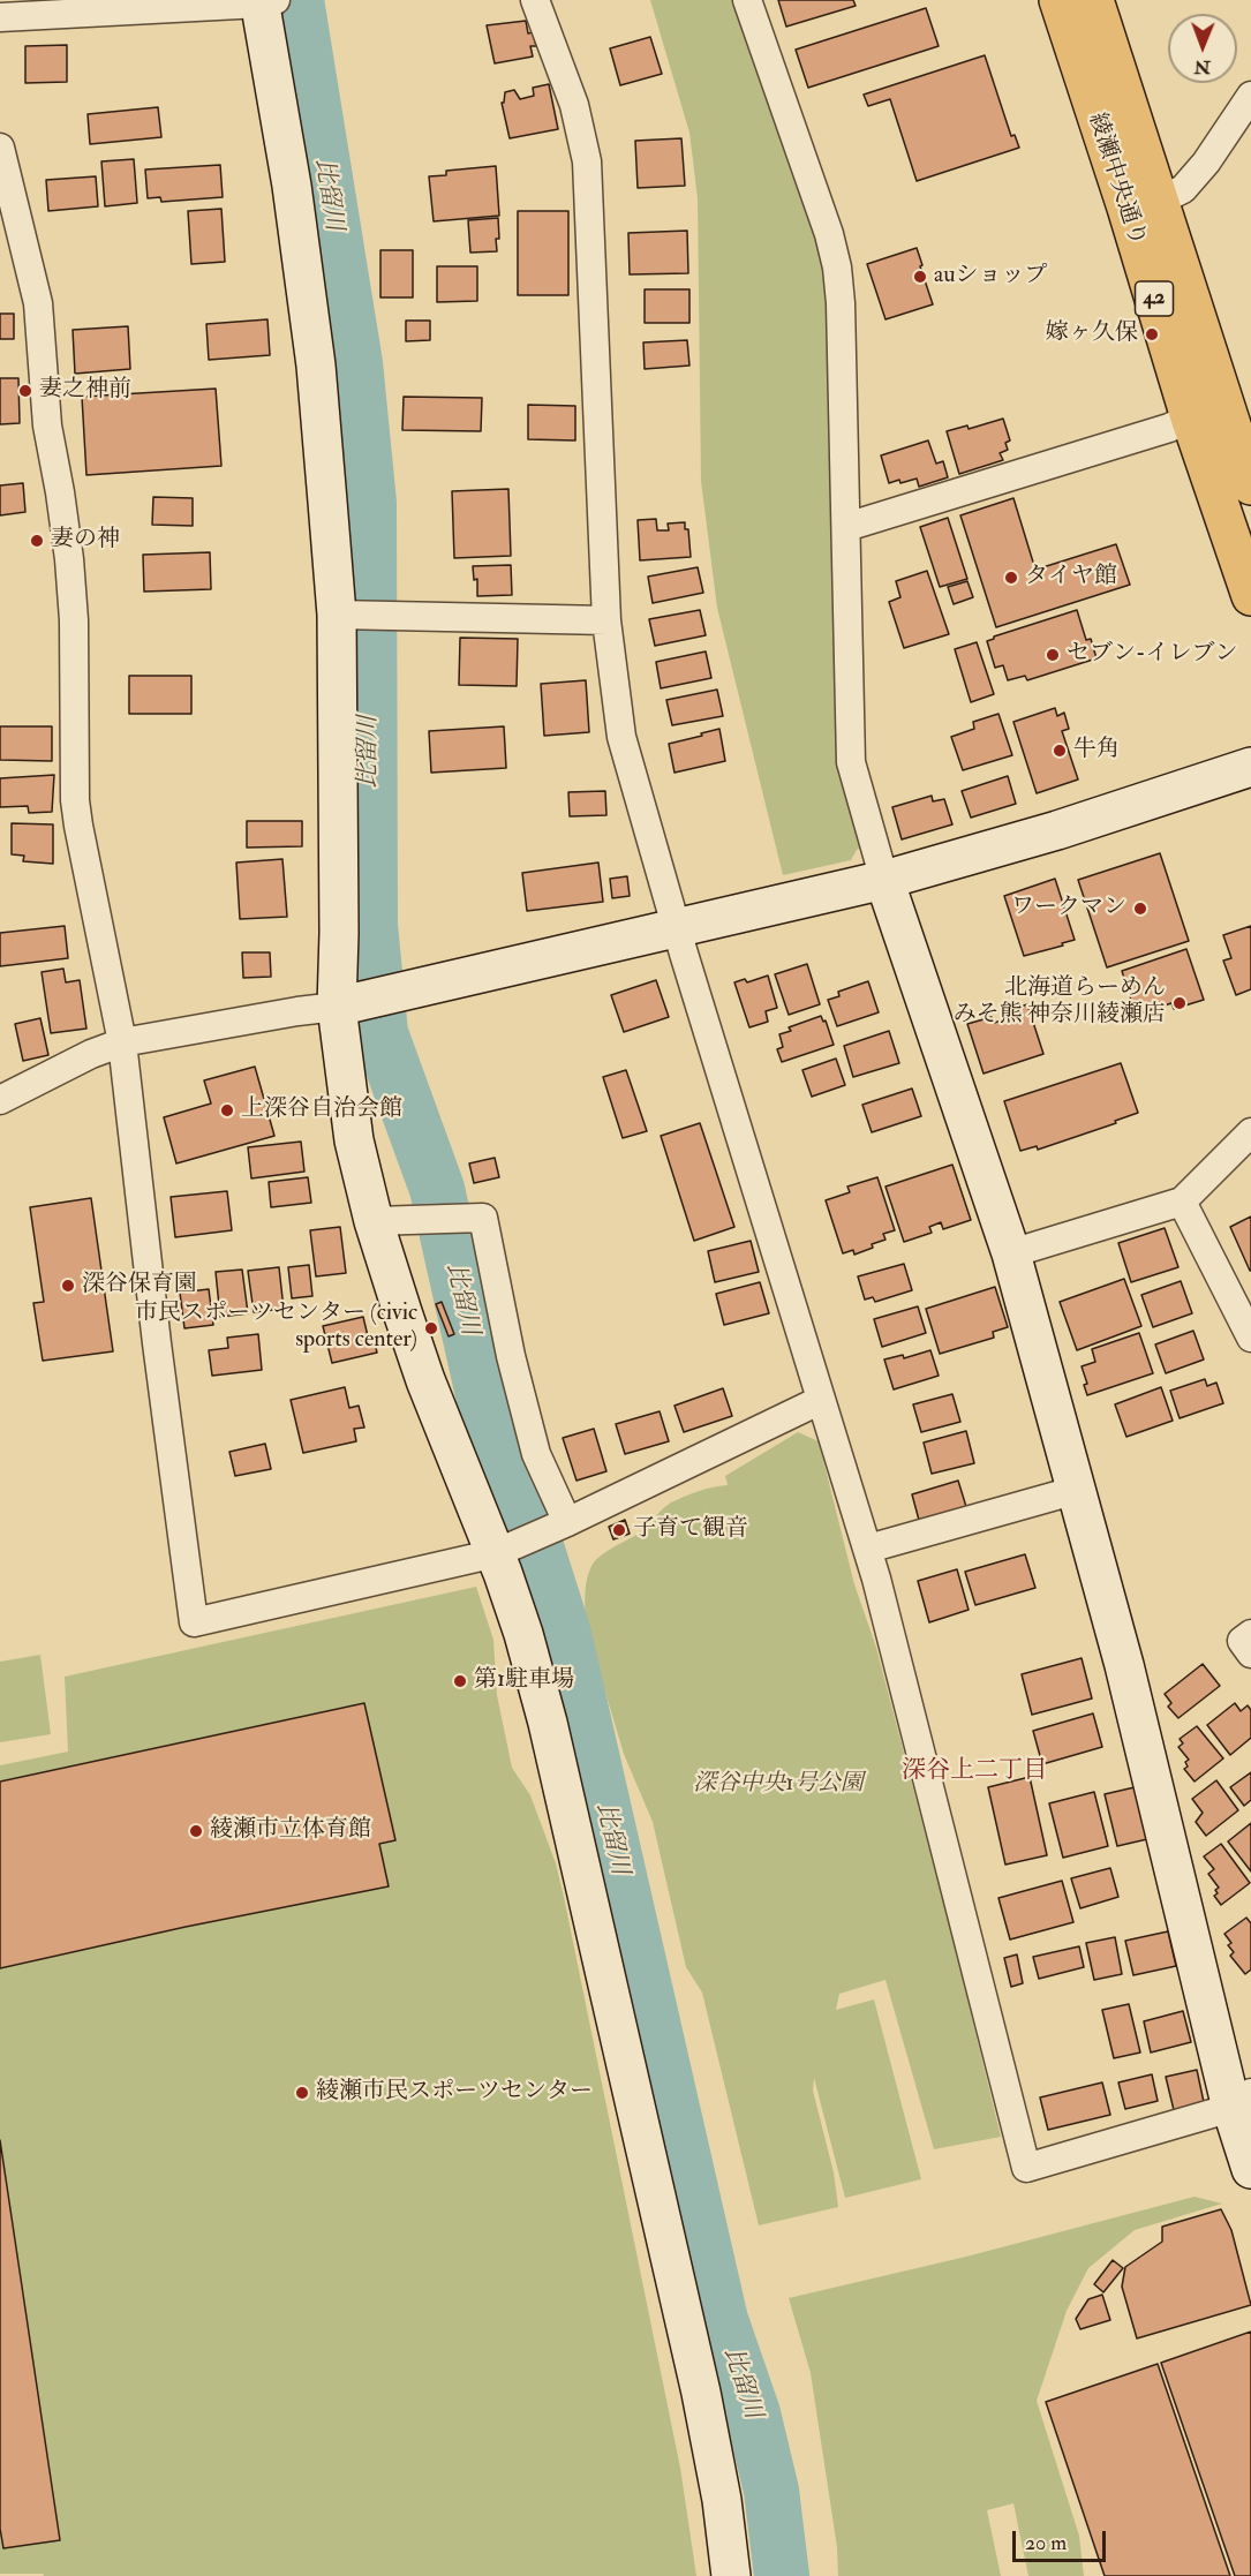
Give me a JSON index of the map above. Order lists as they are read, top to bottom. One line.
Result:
{"streets":{"main road":["綾瀬中央通り","42"]},"districts":["深谷上二丁目"],"water":["比留川"],"parks":["深谷中央1号公園"],"places":["auショップ","嫁ヶ久保","妻之神前","妻の神","タイヤ館","セブン-イレブン","牛角","ワークマン","北海道らーめん みそ熊 神奈川綾瀬店","上深谷自治会館","深谷保育園","市民スポーツセンター (civic sports center)","子育て観音","第1駐車場","綾瀬市立体育館","綾瀬市民スポーツセンター"],"scale_bar":"20 m","north":"bottom"}
